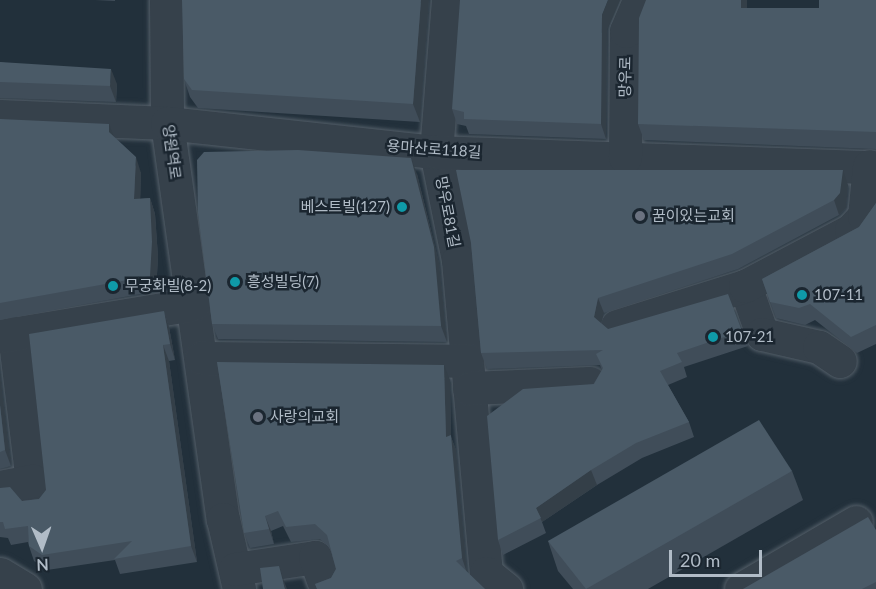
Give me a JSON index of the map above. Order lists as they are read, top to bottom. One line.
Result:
{"streets":{"street":["망우로","용마산로118길","양원역로","망우로81길"]},"crossings":[["망우로","용마산로118길"],["용마산로118길","양원역로"],["용마산로118길","망우로81길"]],"places":["베스트빌(127)","꿈이있는교회","흥성빌딩(7)","무궁화빌(8-2)","107-11","107-21","사랑의교회"],"scale_bar":"20 m","north":"bottom"}
